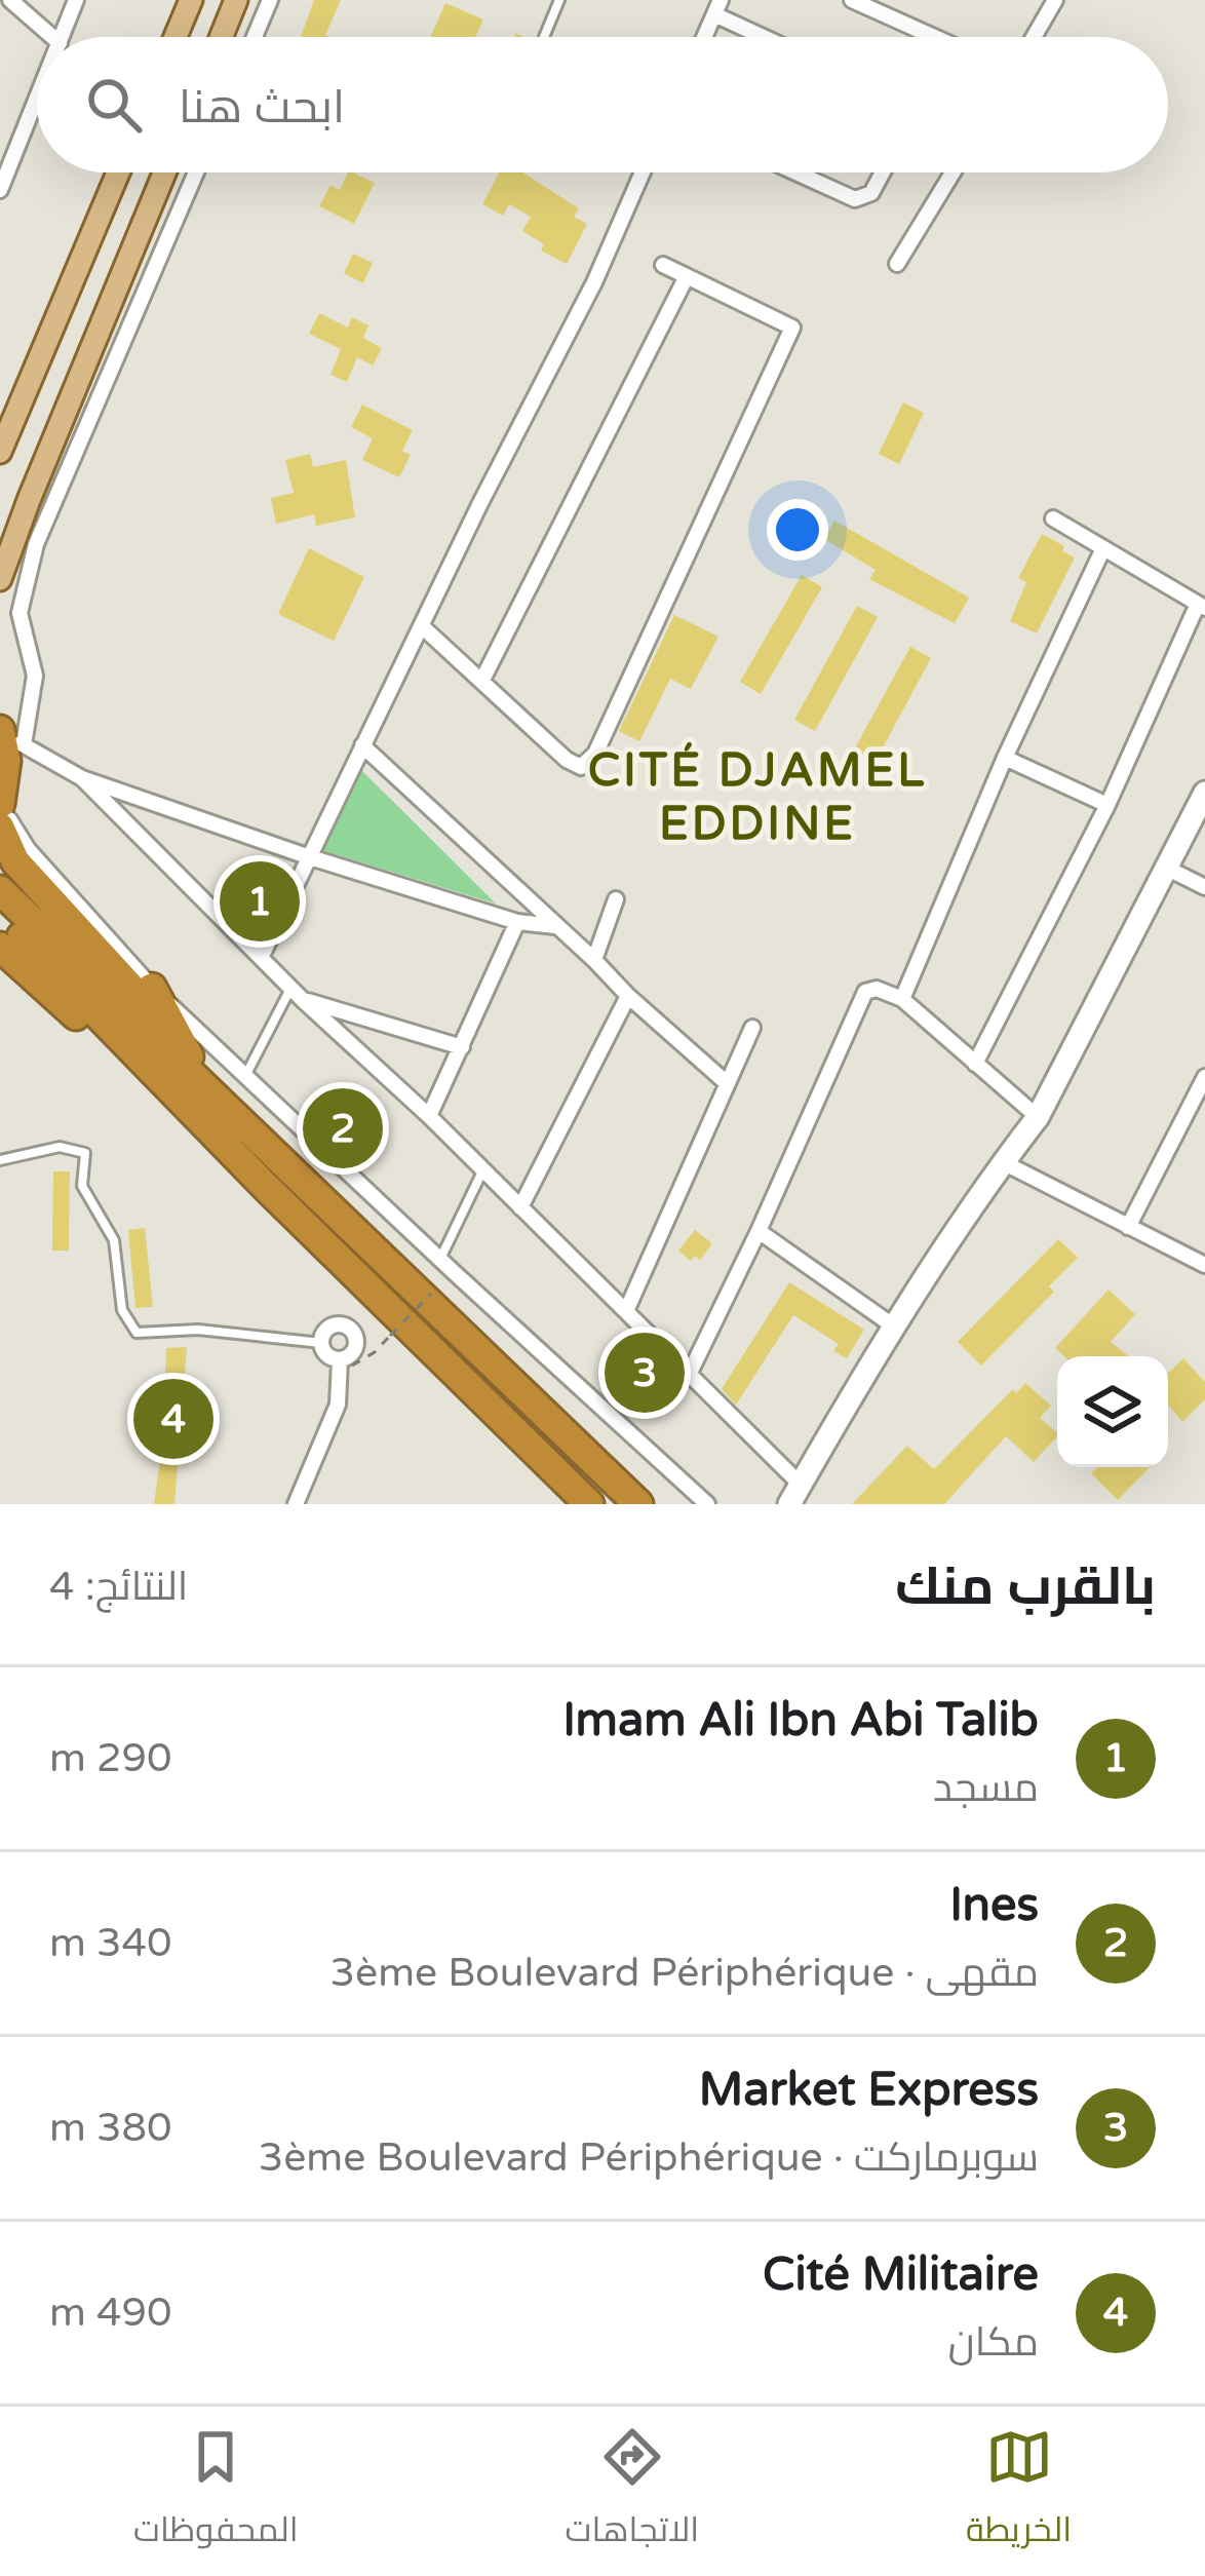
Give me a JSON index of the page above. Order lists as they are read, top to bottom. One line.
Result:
{"districts":["CITÉ DJAMEL EDDINE"],"page":{"search":"ابحث هنا","pins":["1","2","3","4"],"heading":["بالقرب منك","النتائج: 4"],"list":[{"mark":"1","name":"Imam Ali Ibn Abi Talib","note":"مسجد","value":"290 m"},{"mark":"2","name":"Ines","note":"مقهى · 3ème Boulevard Périphérique","value":"340 m"},{"mark":"3","name":"Market Express","note":"سوبرماركت · 3ème Boulevard Périphérique","value":"380 m"},{"mark":"4","name":"Cité Militaire","note":"مكان","value":"490 m"}],"nav":["الخريطة","الاتجاهات","المحفوظات"]}}
